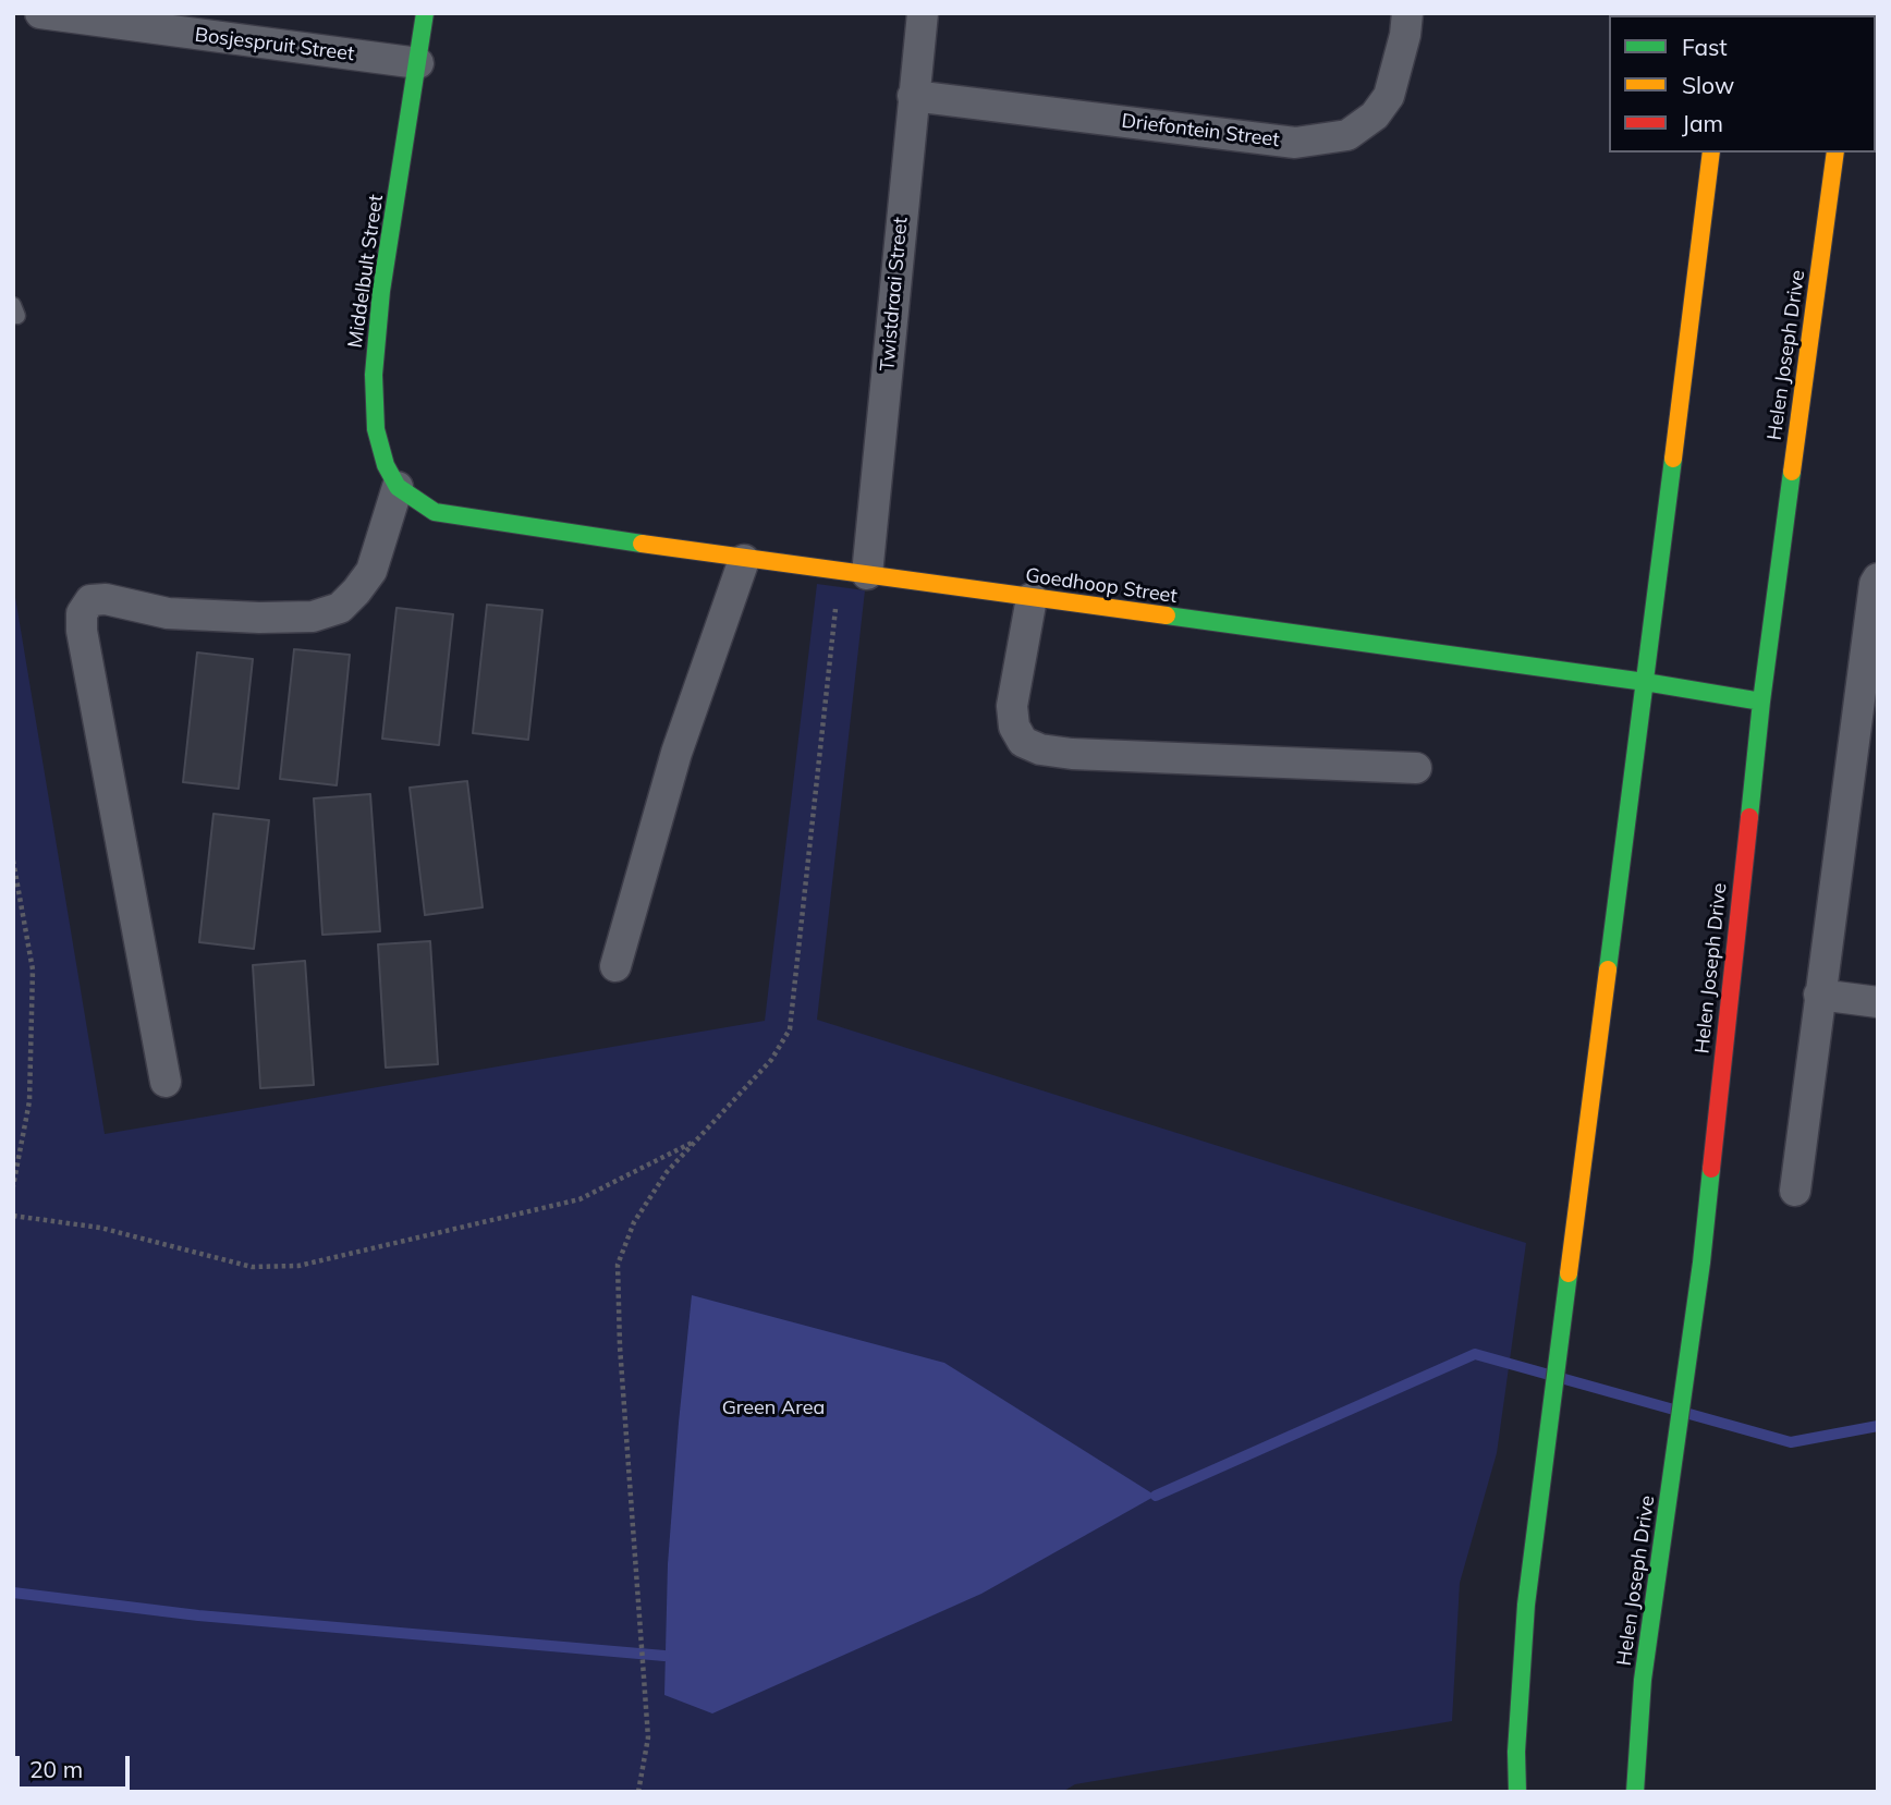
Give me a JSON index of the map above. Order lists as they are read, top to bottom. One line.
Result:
{"streets":{"street":["Bosjespruit Street","Driefontein Street","Middelbult Street","Twistdraai Street","Helen Joseph Drive","Goedhoop Street"]},"crossings":[["Bosjespruit Street","Middelbult Street"],["Driefontein Street","Twistdraai Street"],["Middelbult Street","Goedhoop Street"],["Twistdraai Street","Goedhoop Street"],["Helen Joseph Drive","Goedhoop Street"]],"parks":["Green Area"],"legend":["Fast","Slow","Jam"],"scale_bar":"20 m"}
